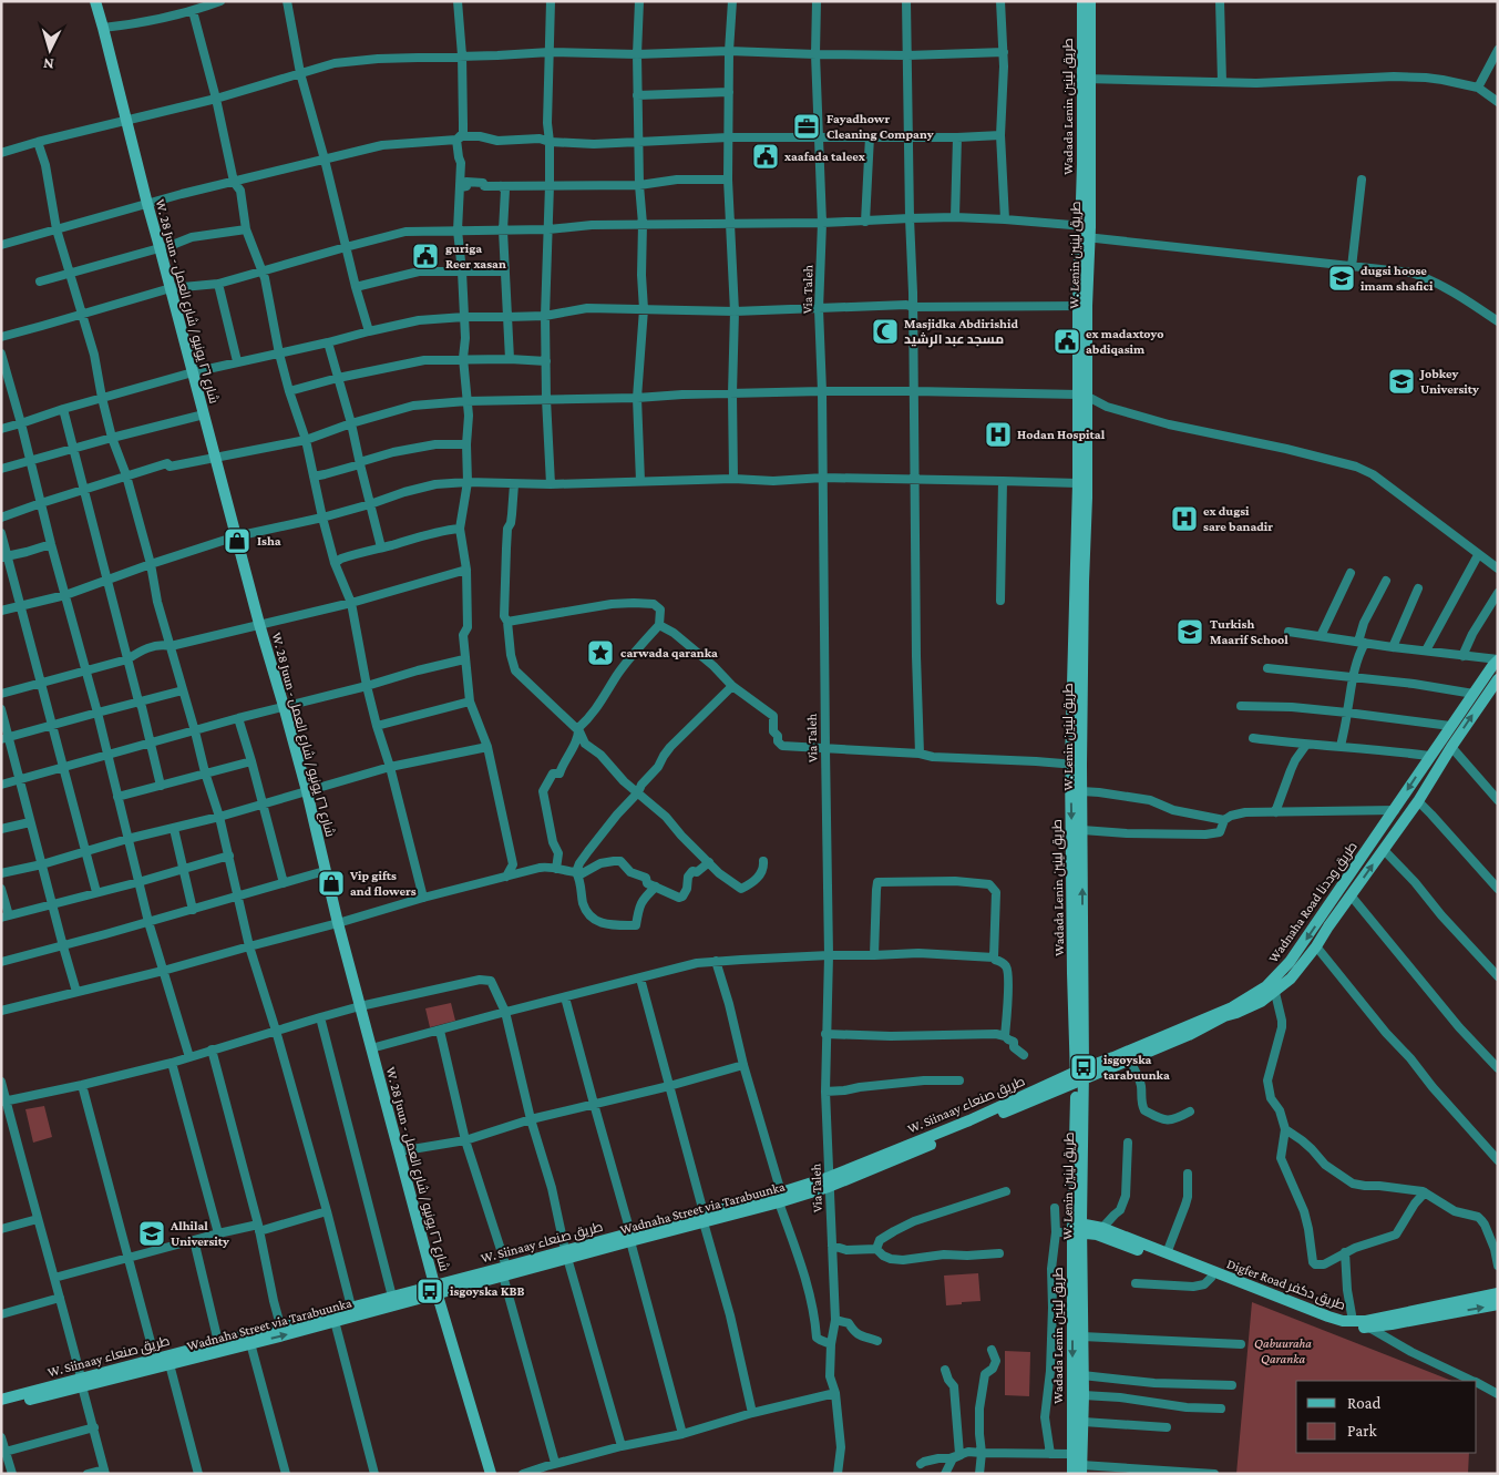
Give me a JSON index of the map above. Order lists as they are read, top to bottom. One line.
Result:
{"streets":{"main road":["Wadada Lenin طريق لينين","W. Lenin طريق لينين","W. 28 Juun - شارع ٢٦ يونيو / شارع العمل","Wadnaha Road طريق وددنا","W. Siinaay طريق صنعاء","Wadnaha Street via Tarabuunka","Digfer Road طريق دكفر"],"street":["Via Taleh"]},"crossings":[["Wadada Lenin طريق لينين","W. Lenin طريق لينين"],["Wadada Lenin طريق لينين","Wadnaha Road طريق وددنا"],["Wadada Lenin طريق لينين","W. Siinaay طريق صنعاء"],["Wadada Lenin طريق لينين","Digfer Road طريق دكفر"],["W. Lenin طريق لينين","Wadnaha Road طريق وددنا"],["W. Lenin طريق لينين","W. Siinaay طريق صنعاء"],["W. Lenin طريق لينين","Digfer Road طريق دكفر"],["Via Taleh","W. Siinaay طريق صنعاء"],["W. 28 Juun - شارع ٢٦ يونيو / شارع العمل","W. Siinaay طريق صنعاء"],["W. 28 Juun - شارع ٢٦ يونيو / شارع العمل","Wadnaha Street via Tarabuunka"],["Wadnaha Road طريق وددنا","W. Siinaay طريق صنعاء"],["W. Siinaay طريق صنعاء","Wadnaha Street via Tarabuunka"]],"parks":["Qabuuraha Qaranka"],"places":{"office":["Fayadhowr Cleaning Company"],"public building":["xaafada taleex","guriga Reer xasan","ex madaxtoyo abdiqasim"],"school or university":["dugsi hoose imam shafici","Jobkey University","Turkish Maarif School","Alhilal University"],"mosque":["Masjidka Abdirishid مسجد عبد الرشيد"],"hospital":["Hodan Hospital","ex dugsi sare banadir"],"shop":["Isha","Vip gifts and flowers"],"place":["carwada qaranka"],"bus stop":["isgoyska tarabuunka","isgoyska KBB"]},"legend":["Road","Park"],"north":"bottom"}
